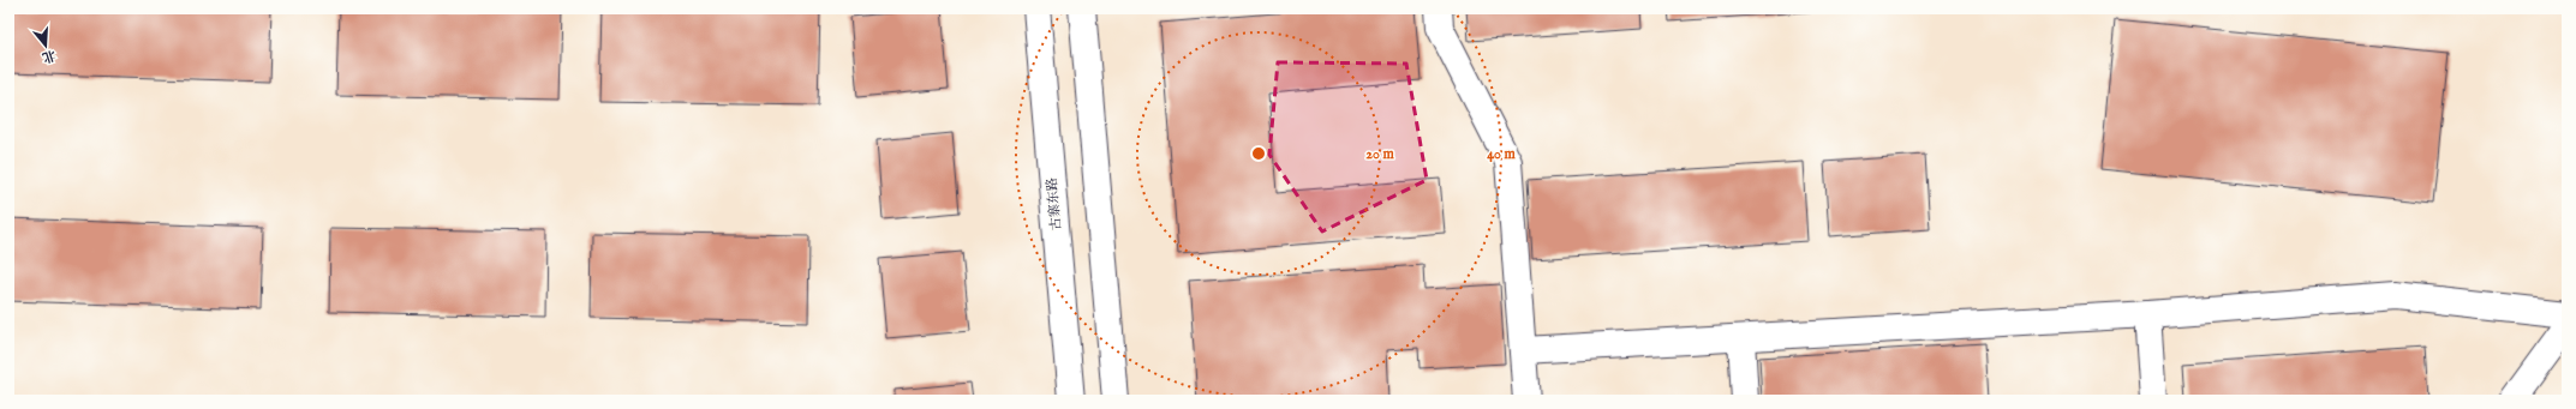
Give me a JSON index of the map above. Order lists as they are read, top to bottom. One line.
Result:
{"streets":{"street":["古寨东路"]},"north":"bottom","rings":["20 m","40 m"]}
